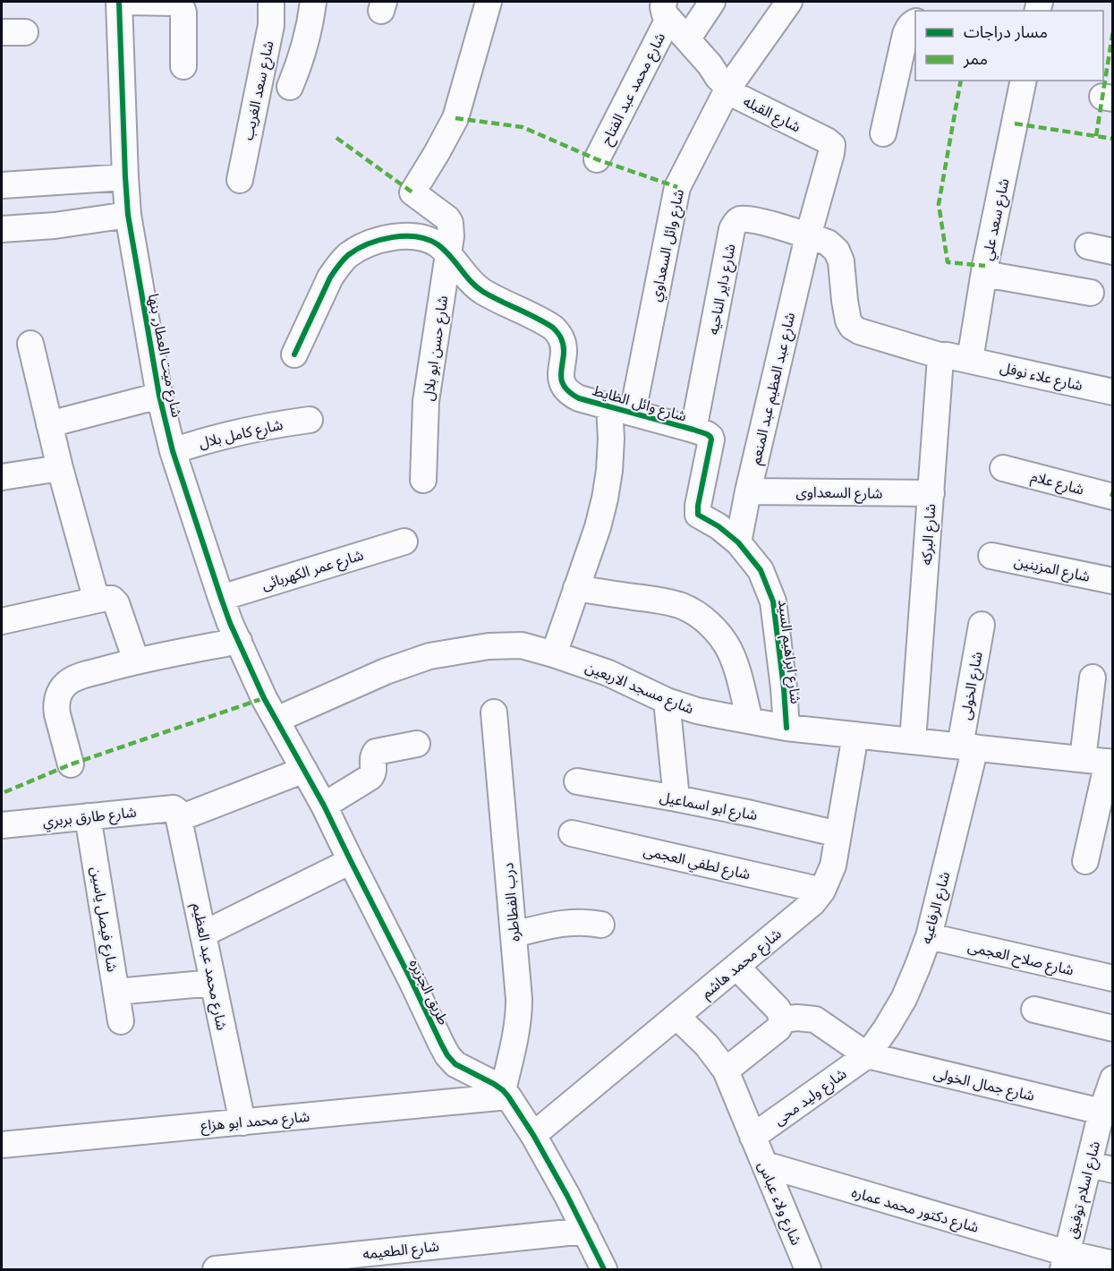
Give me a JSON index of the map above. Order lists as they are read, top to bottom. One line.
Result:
{"streets":{"street":["شارع محمد عبد الفتاح","شارع سعد الغريب","شارع القبله","شارع سعد علي","شارع وائل السعداوي","شارع داير الناحيه","شارع حسن ابو بلال","شارع ميت العطار, بنها","شارع علاء نوفل","شارع عبد العظيم عبد المنعم","شارع وائل الظايط","شارع كامل بلال","شارع علام","شارع السعداوى","شارع البركه","شارع المزينين","شارع عمر الكهربائى","شارع ابراهيم السيد","شارع الخولى","شارع مسجد الاربعين","شارع ابو اسماعيل","شارع طارق بربري","شارع لطفي العجمى","درب الفطاطره","شارع الرفاعيه","شارع فيصل ياسين","شارع صلاح العجمى","شارع محمد هاشم","شارع محمد عبد العظيم","طريق الجزيره","شارع جمال الخولى","شارع وليد محى","شارع محمد ابو هزاع","شارع اسلام توفيق","شارع ولاء عباس","شارع دكتور محمد عماره","شارع الطعيمه"]},"crossings":[["شارع محمد عبد الفتاح","شارع القبله"],["شارع القبله","شارع وائل السعداوي"],["شارع القبله","شارع داير الناحيه"],["شارع القبله","شارع عبد العظيم عبد المنعم"],["شارع سعد علي","شارع علاء نوفل"],["شارع وائل السعداوي","شارع وائل الظايط"],["شارع داير الناحيه","شارع عبد العظيم عبد المنعم"],["شارع داير الناحيه","شارع وائل الظايط"],["شارع داير الناحيه","شارع ابراهيم السيد"],["شارع حسن ابو بلال","شارع وائل الظايط"],["شارع ميت العطار, بنها","شارع كامل بلال"],["شارع ميت العطار, بنها","شارع عمر الكهربائى"],["شارع ميت العطار, بنها","طريق الجزيره"],["شارع عبد العظيم عبد المنعم","شارع السعداوى"],["شارع عبد العظيم عبد المنعم","شارع ابراهيم السيد"],["شارع وائل الظايط","شارع ابراهيم السيد"],["شارع السعداوى","شارع البركه"],["شارع البركه","شارع مسجد الاربعين"],["شارع ابراهيم السيد","شارع مسجد الاربعين"],["شارع الخولى","شارع مسجد الاربعين"],["شارع الخولى","شارع الرفاعيه"],["شارع مسجد الاربعين","شارع الرفاعيه"],["شارع مسجد الاربعين","شارع محمد هاشم"],["شارع مسجد الاربعين","طريق الجزيره"],["شارع ابو اسماعيل","شارع محمد هاشم"],["شارع طارق بربري","شارع فيصل ياسين"],["شارع طارق بربري","شارع محمد عبد العظيم"],["شارع لطفي العجمى","شارع محمد هاشم"],["درب الفطاطره","طريق الجزيره"],["درب الفطاطره","شارع محمد ابو هزاع"],["شارع الرفاعيه","شارع صلاح العجمى"],["شارع الرفاعيه","شارع جمال الخولى"],["شارع الرفاعيه","شارع وليد محى"],["شارع محمد هاشم","طريق الجزيره"],["شارع محمد هاشم","شارع ولاء عباس"],["شارع محمد عبد العظيم","شارع محمد ابو هزاع"],["طريق الجزيره","شارع محمد ابو هزاع"],["طريق الجزيره","شارع الطعيمه"],["شارع جمال الخولى","شارع وليد محى"],["شارع جمال الخولى","شارع اسلام توفيق"],["شارع وليد محى","شارع ولاء عباس"],["شارع اسلام توفيق","شارع دكتور محمد عماره"],["شارع ولاء عباس","شارع دكتور محمد عماره"]],"legend":["مسار دراجات","ممر"]}
